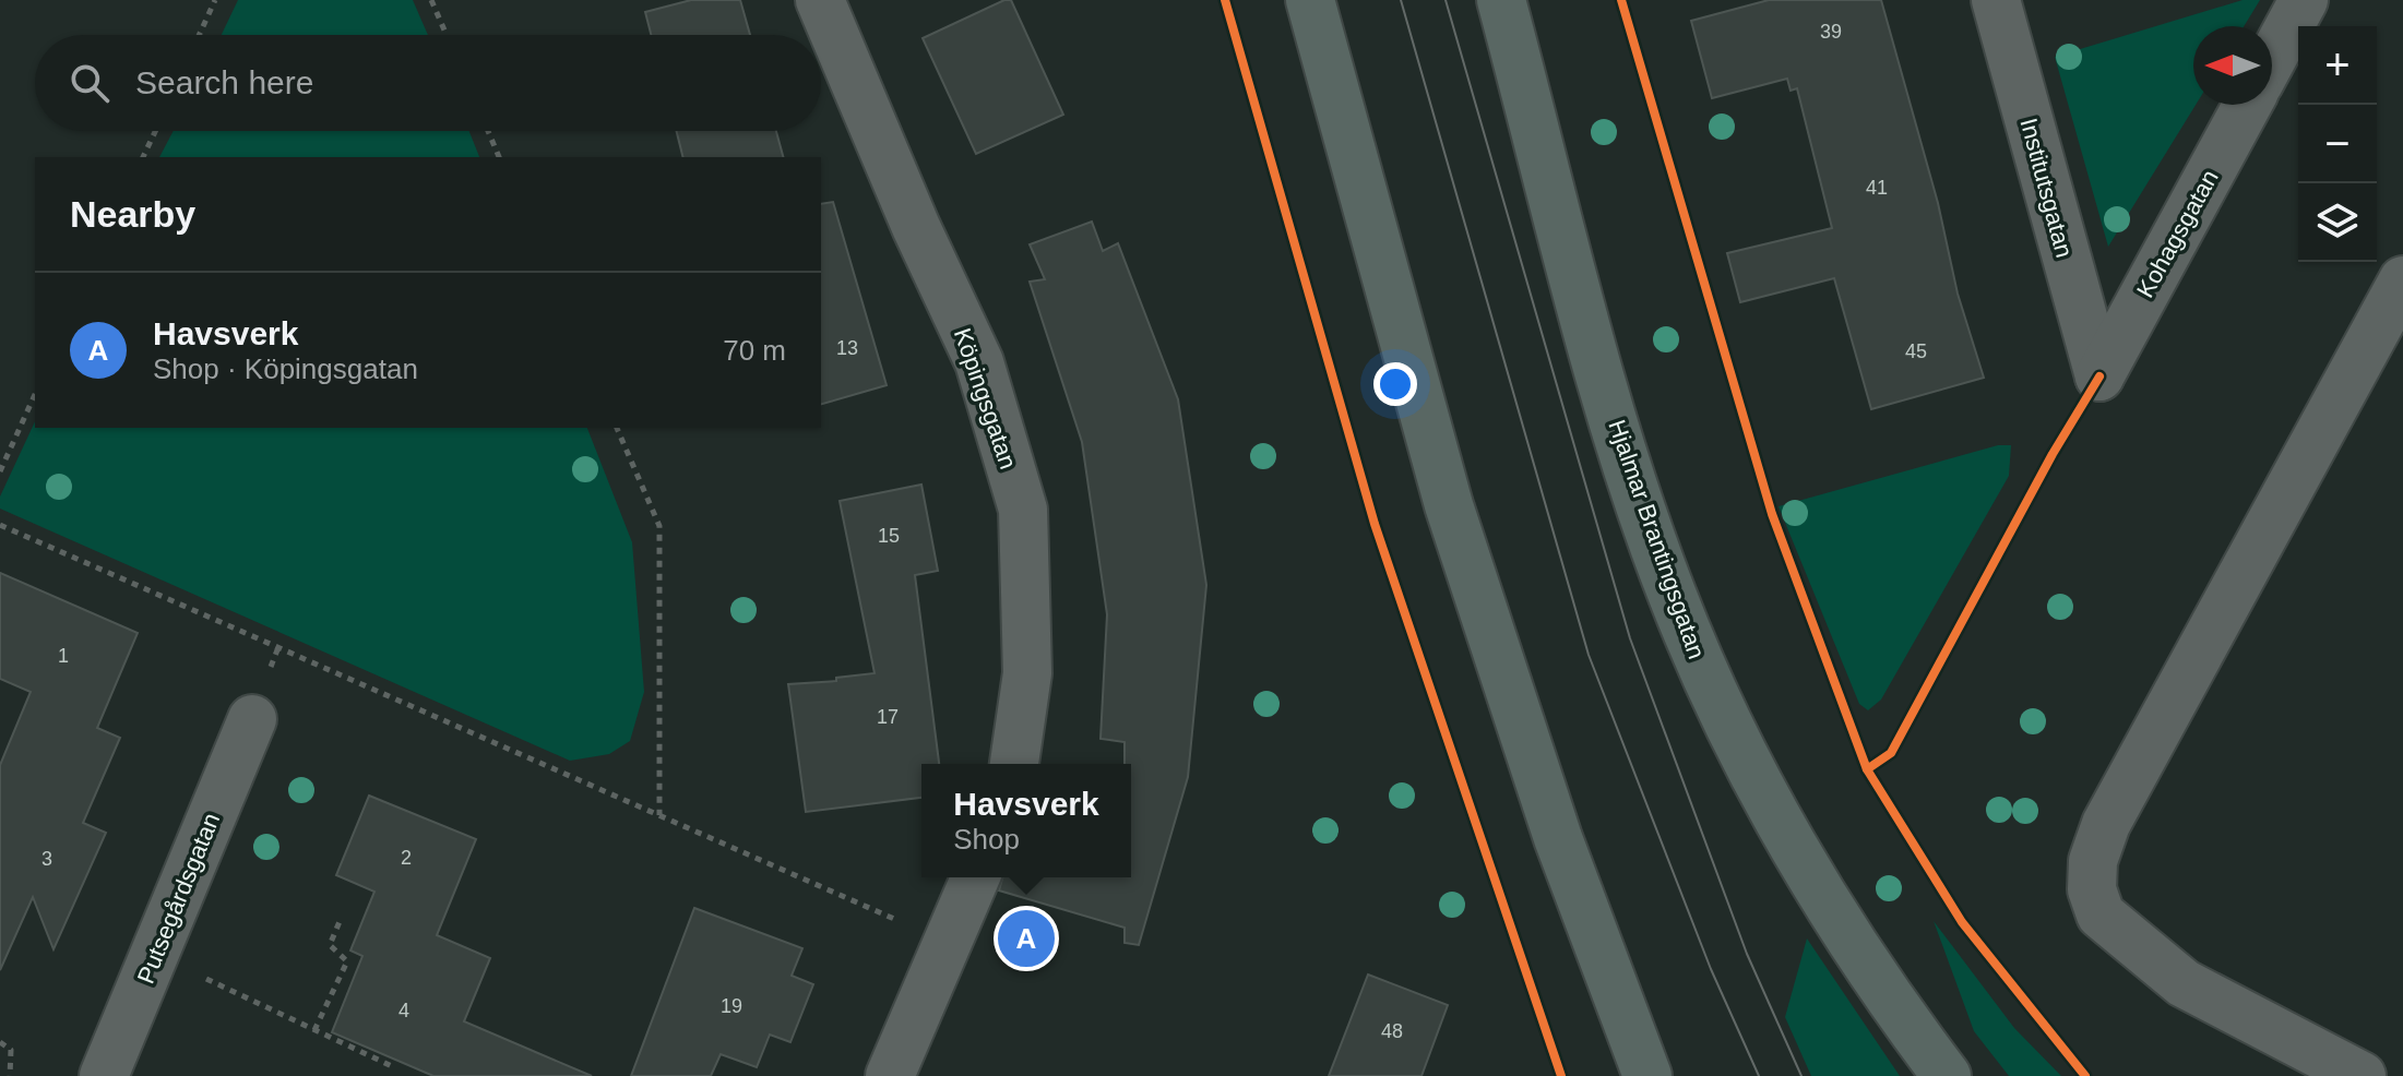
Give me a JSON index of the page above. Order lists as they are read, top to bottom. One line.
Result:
{"streets":{"main road":["Hjalmar Brantingsgatan"],"street":["Institutsgatan","Kohagsgatan","Köpingsgatan","Putsegårdsgatan"]},"crossings":[["Institutsgatan","Kohagsgatan"]],"house_numbers":["39","41","13","45","15","1","17","2","3","19","4","48"],"north":"left","page":{"map_buttons":["+","−"],"search":"Search here","heading":"Nearby","list":[{"mark":"A","name":"Havsverk","note":"Shop · Köpingsgatan","value":"70 m"}],"popup":["Havsverk","Shop"],"pins":"A"}}
